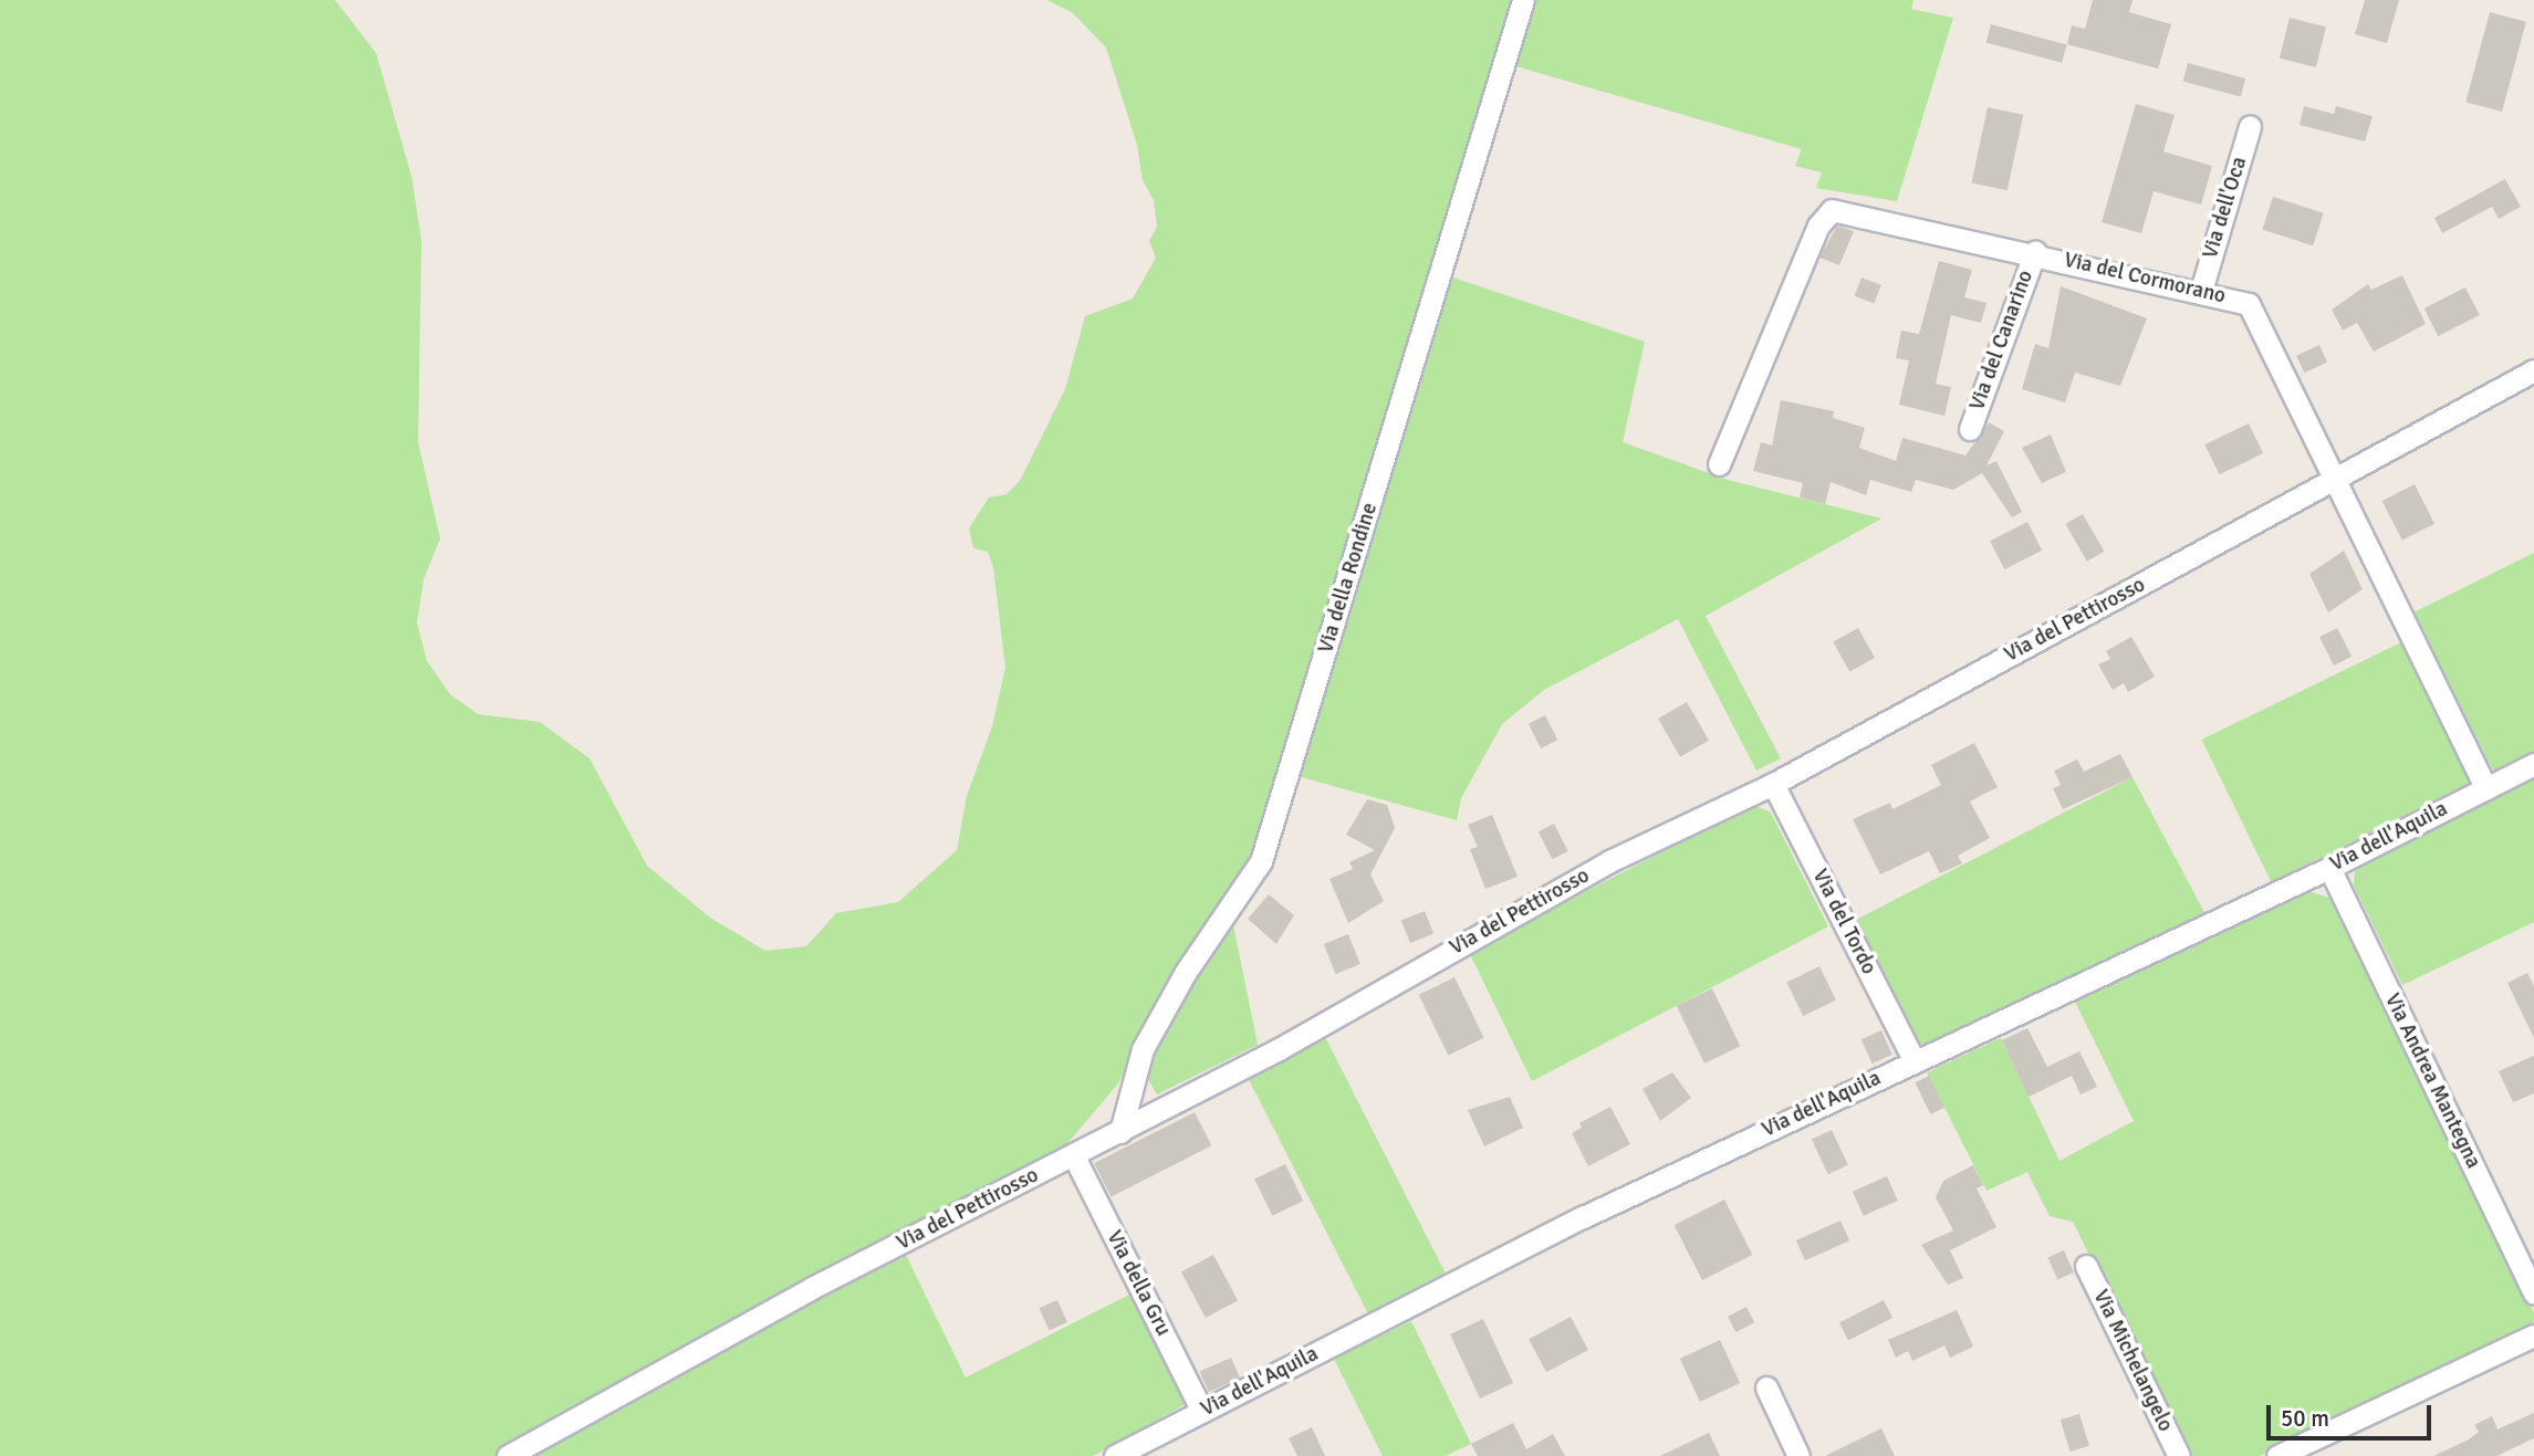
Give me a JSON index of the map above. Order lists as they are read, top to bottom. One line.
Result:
{"streets":{"street":["Via dell'Oca","Via del Cormorano","Via del Canarino","Via della Rondine","Via del Pettirosso","Via dell'Aquila","Via del Tordo","Via Andrea Mantegna","Via della Gru","Via Michelangelo"]},"crossings":[["Via dell'Oca","Via del Cormorano"],["Via del Cormorano","Via del Canarino"],["Via del Cormorano","Via del Pettirosso"],["Via del Cormorano","Via dell'Aquila"],["Via della Rondine","Via del Pettirosso"],["Via del Pettirosso","Via del Tordo"],["Via del Pettirosso","Via della Gru"],["Via dell'Aquila","Via del Tordo"],["Via dell'Aquila","Via Andrea Mantegna"],["Via dell'Aquila","Via della Gru"]],"scale_bar":"50 m"}
